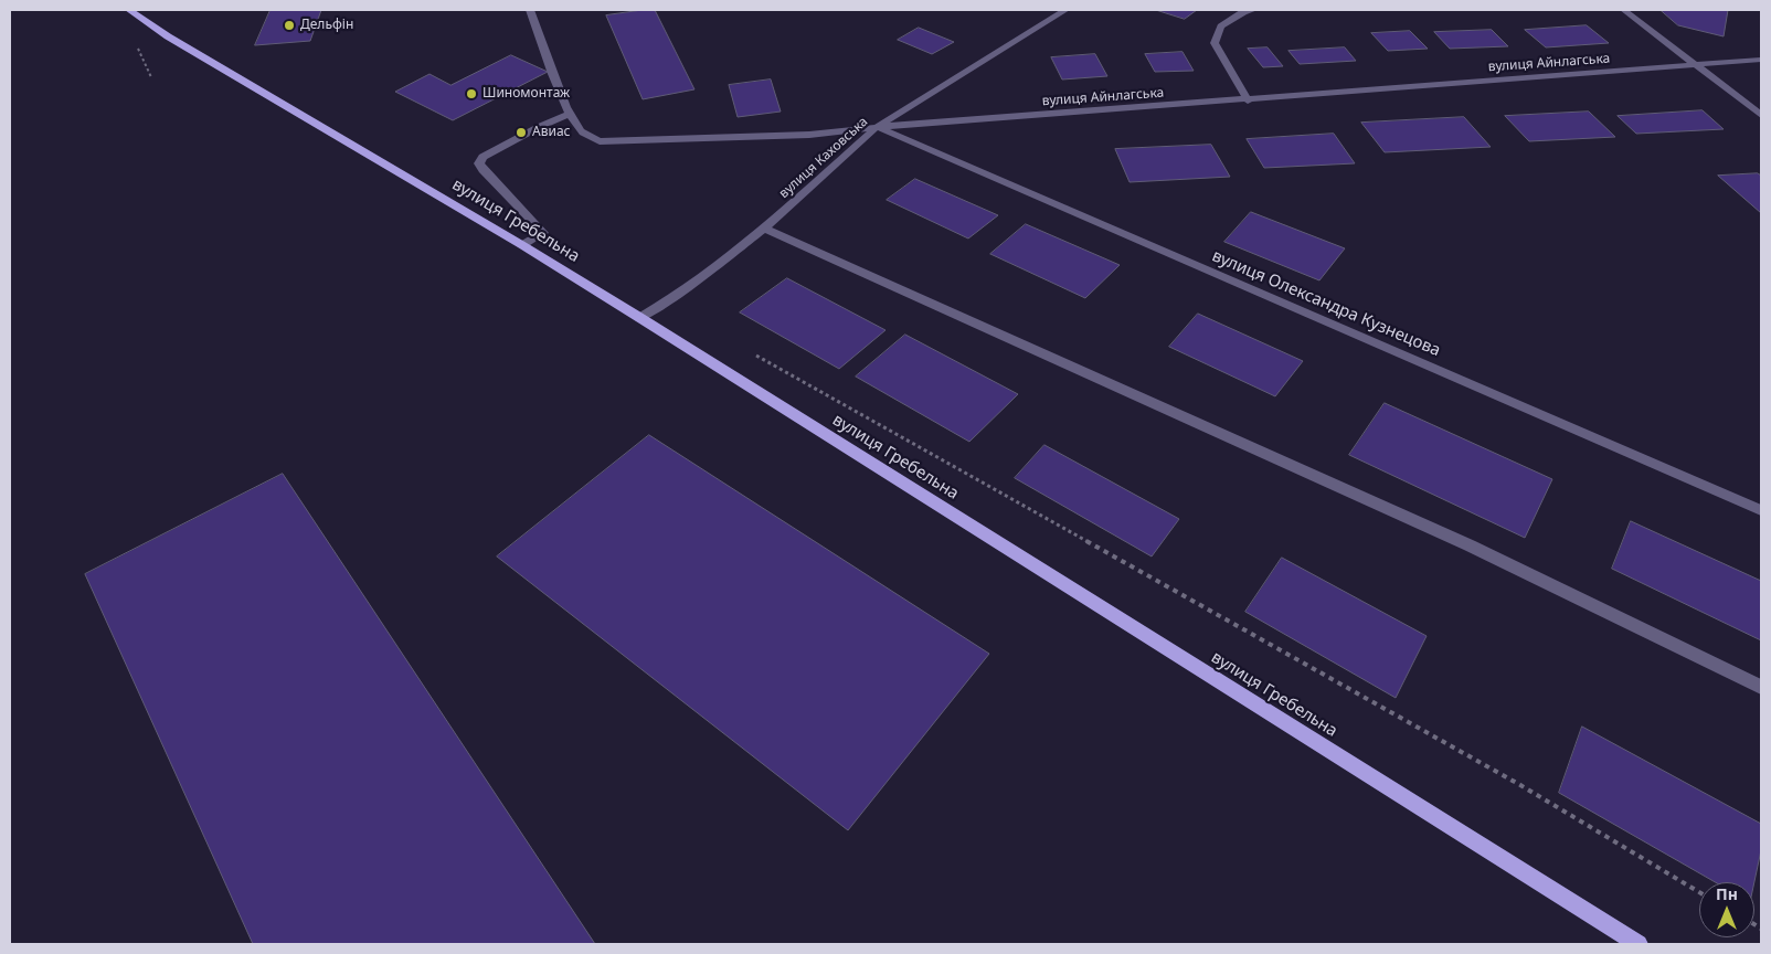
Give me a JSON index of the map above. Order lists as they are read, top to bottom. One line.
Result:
{"streets":{"main road":["вулиця Гребельна"],"street":["вулиця Айнлагська","вулиця Каховська","вулиця Олександра Кузнецова"]},"crossings":[["вулиця Айнлагська","вулиця Каховська"],["вулиця Айнлагська","вулиця Олександра Кузнецова"],["вулиця Каховська","вулиця Гребельна"],["вулиця Каховська","вулиця Олександра Кузнецова"]],"places":["Дельфін","Шиномонтаж","Авиас"],"north":"top"}
